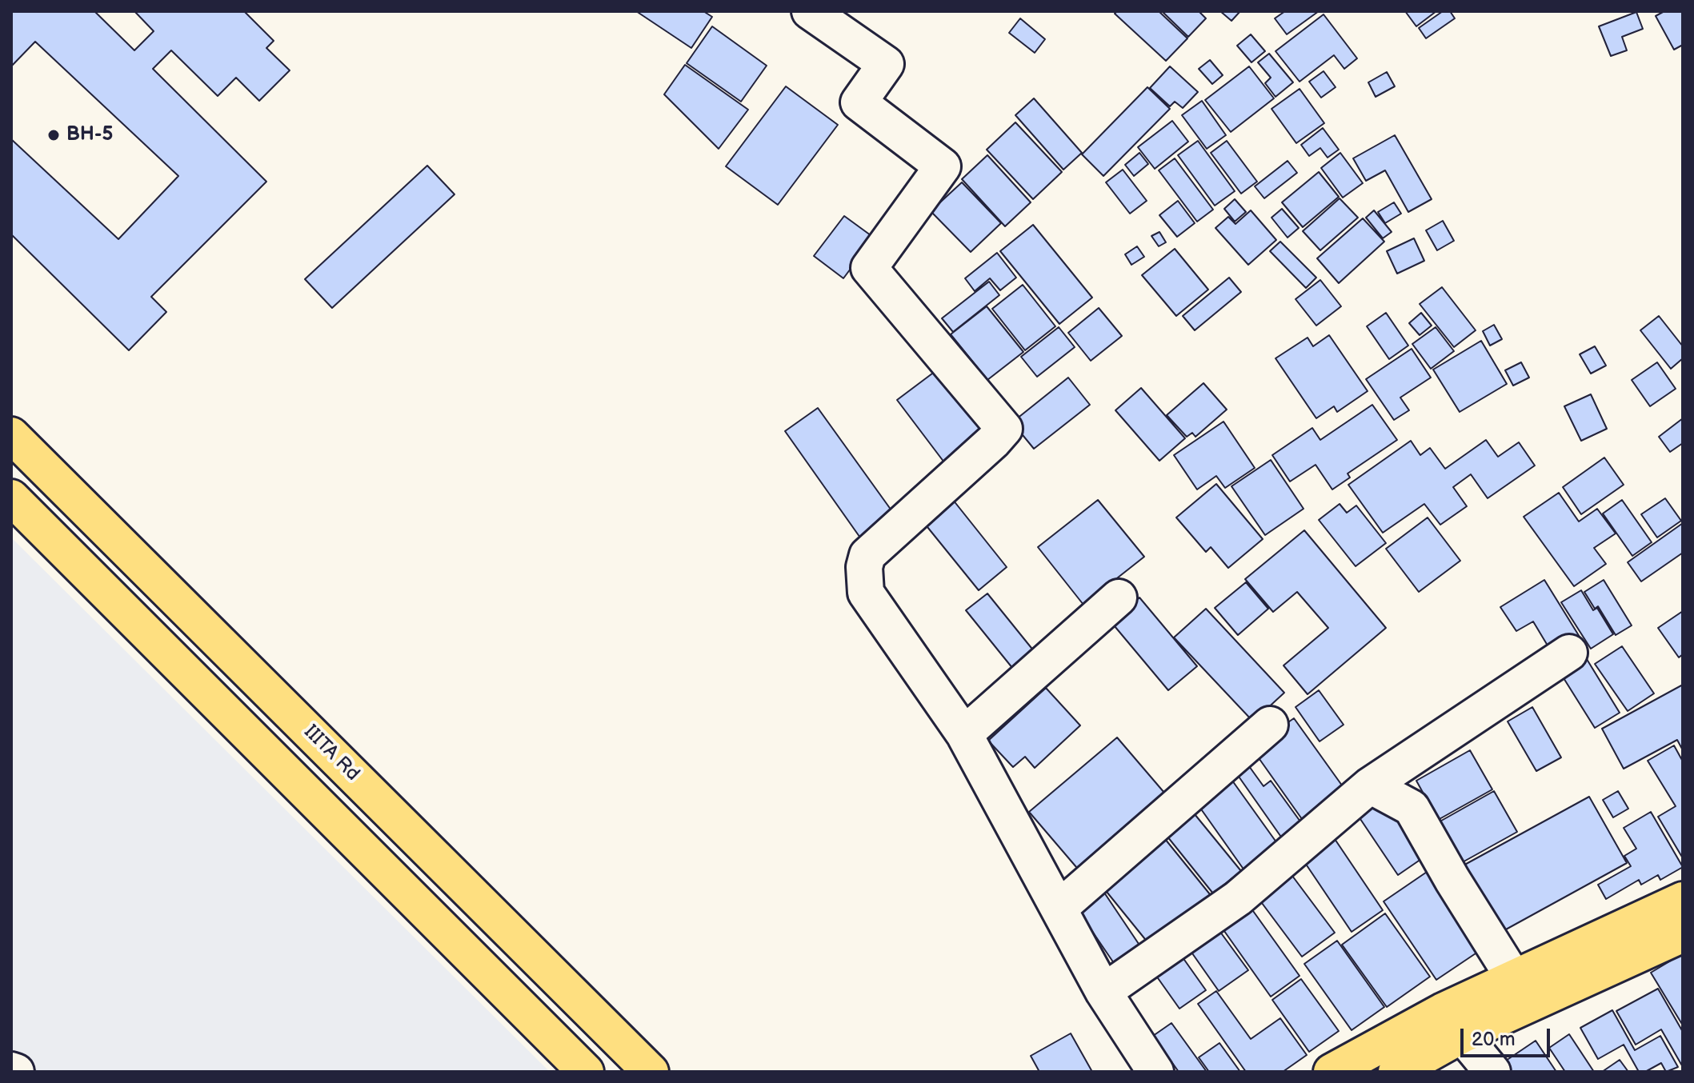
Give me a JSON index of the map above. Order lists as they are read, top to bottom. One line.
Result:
{"streets":{"main road":["IIITA Rd"]},"places":["BH-5"],"scale_bar":"20 m"}
